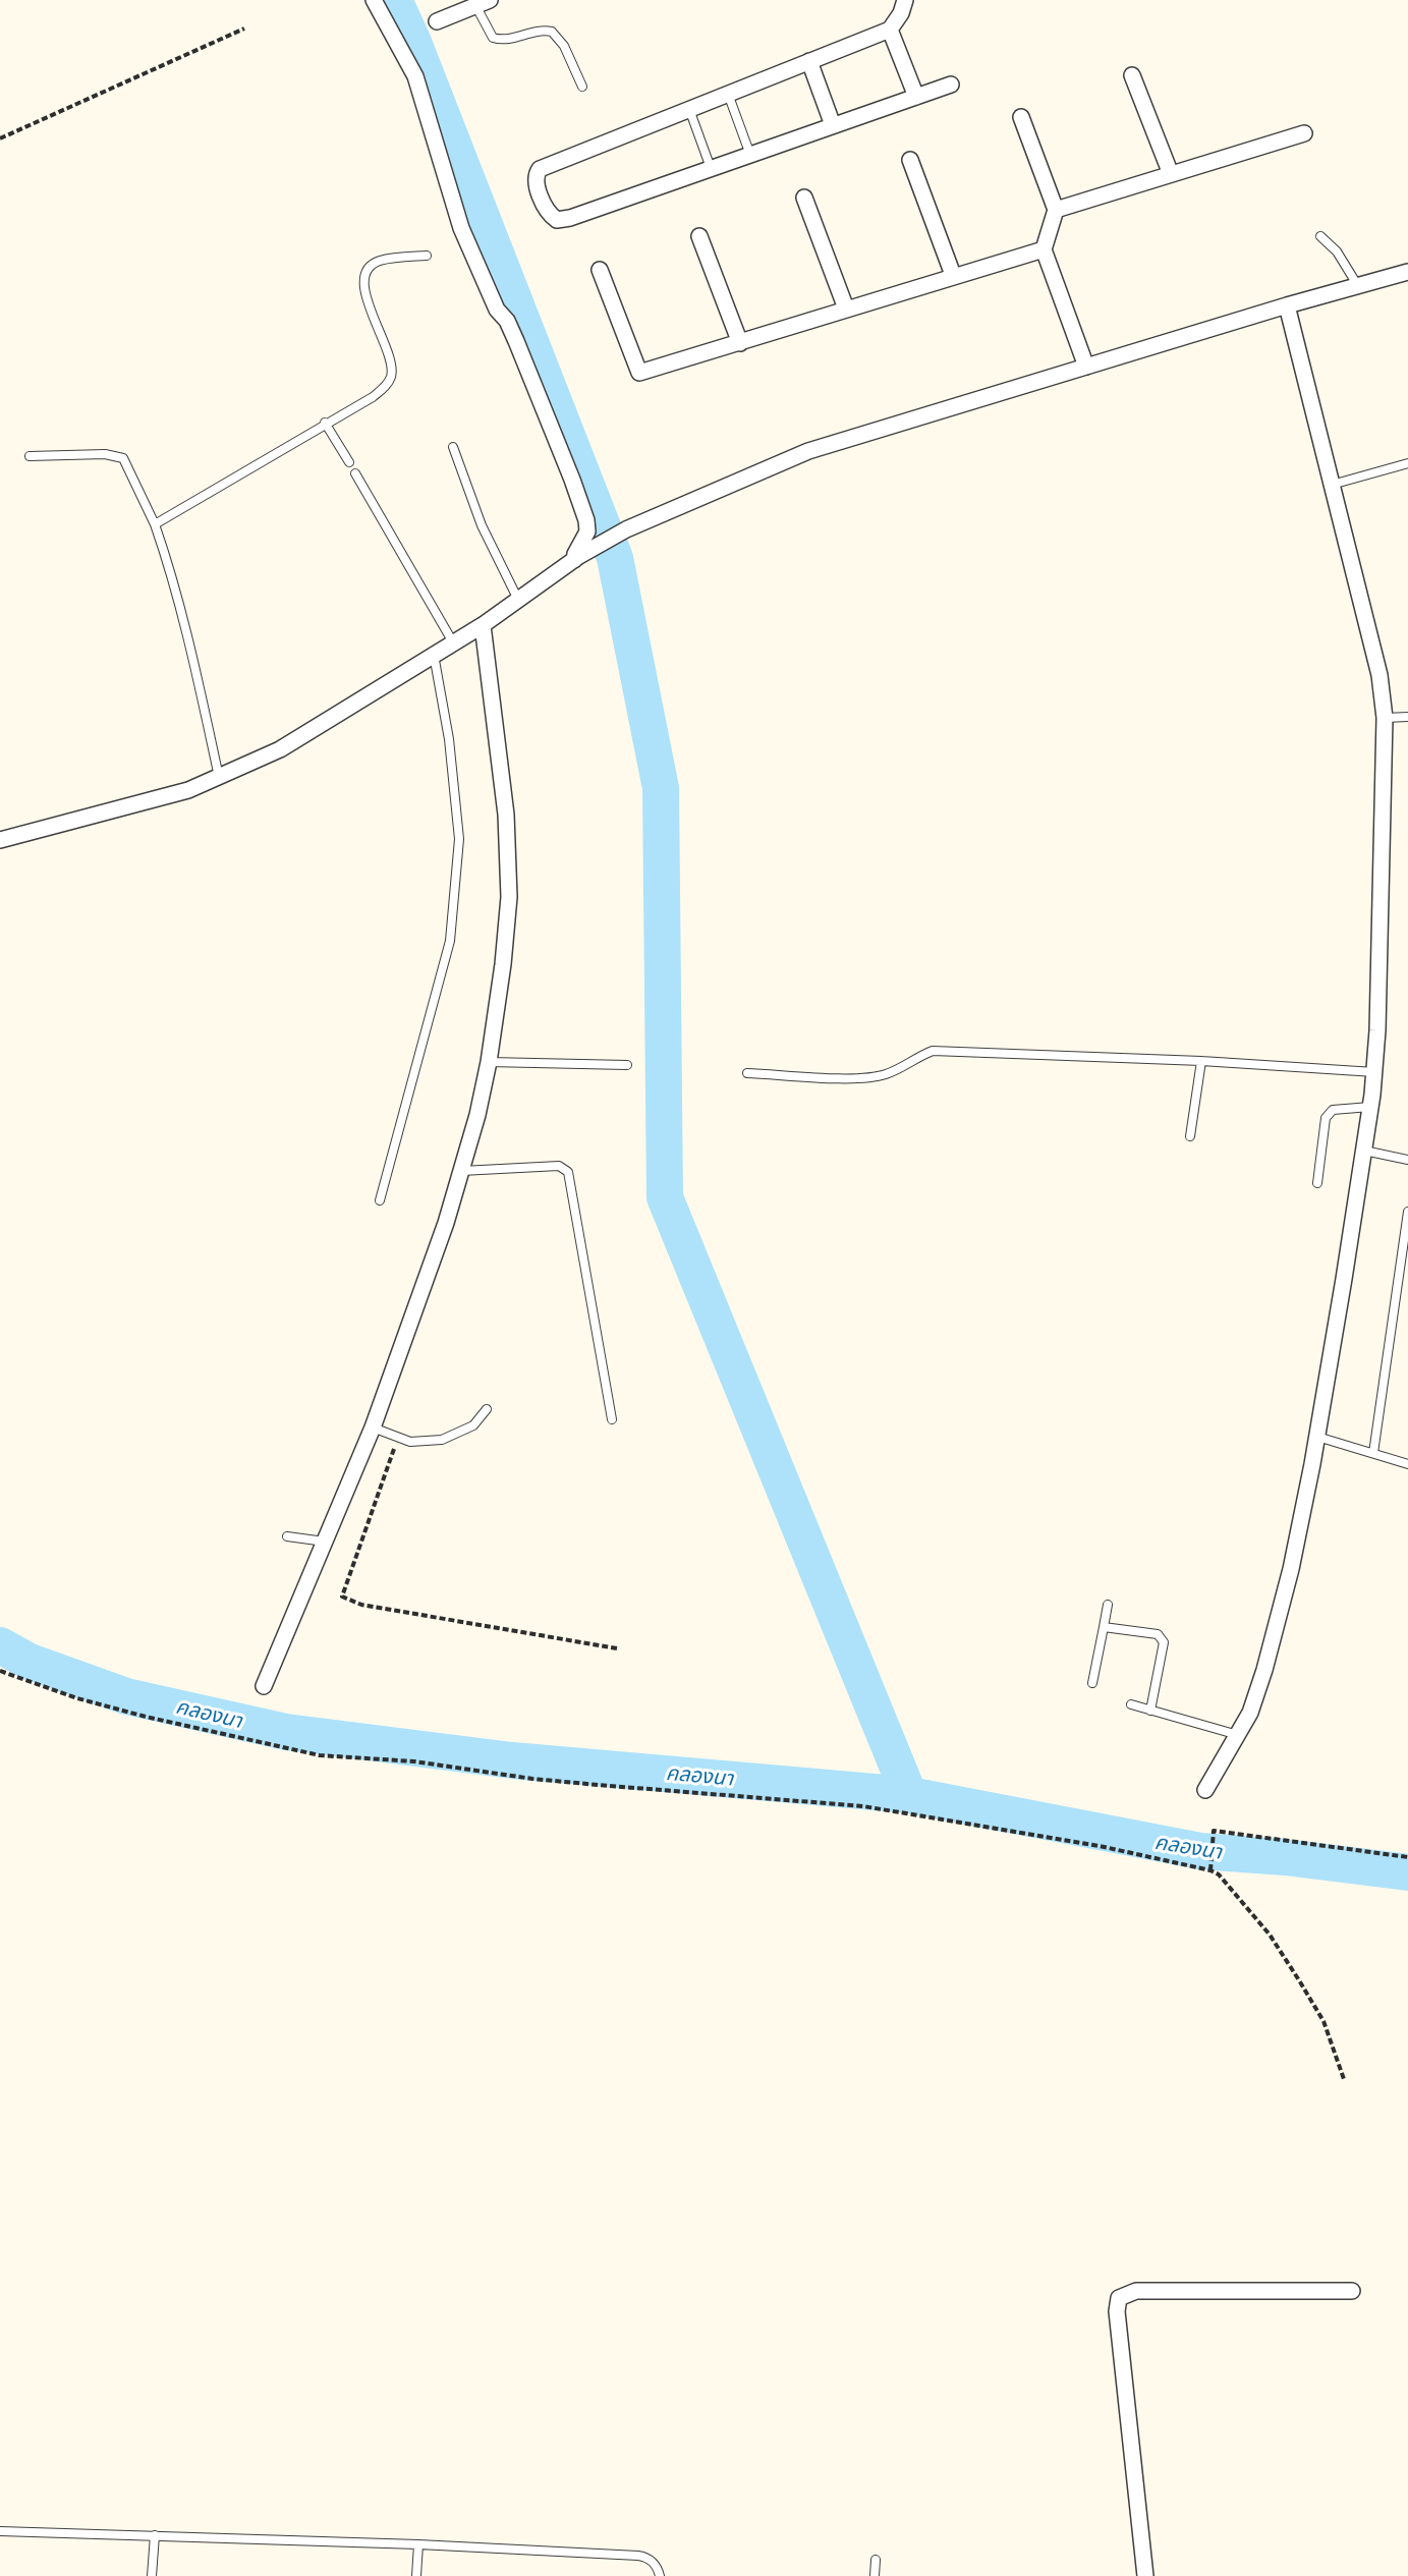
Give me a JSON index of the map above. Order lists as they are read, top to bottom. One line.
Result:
{"water":["คลองนา"]}
